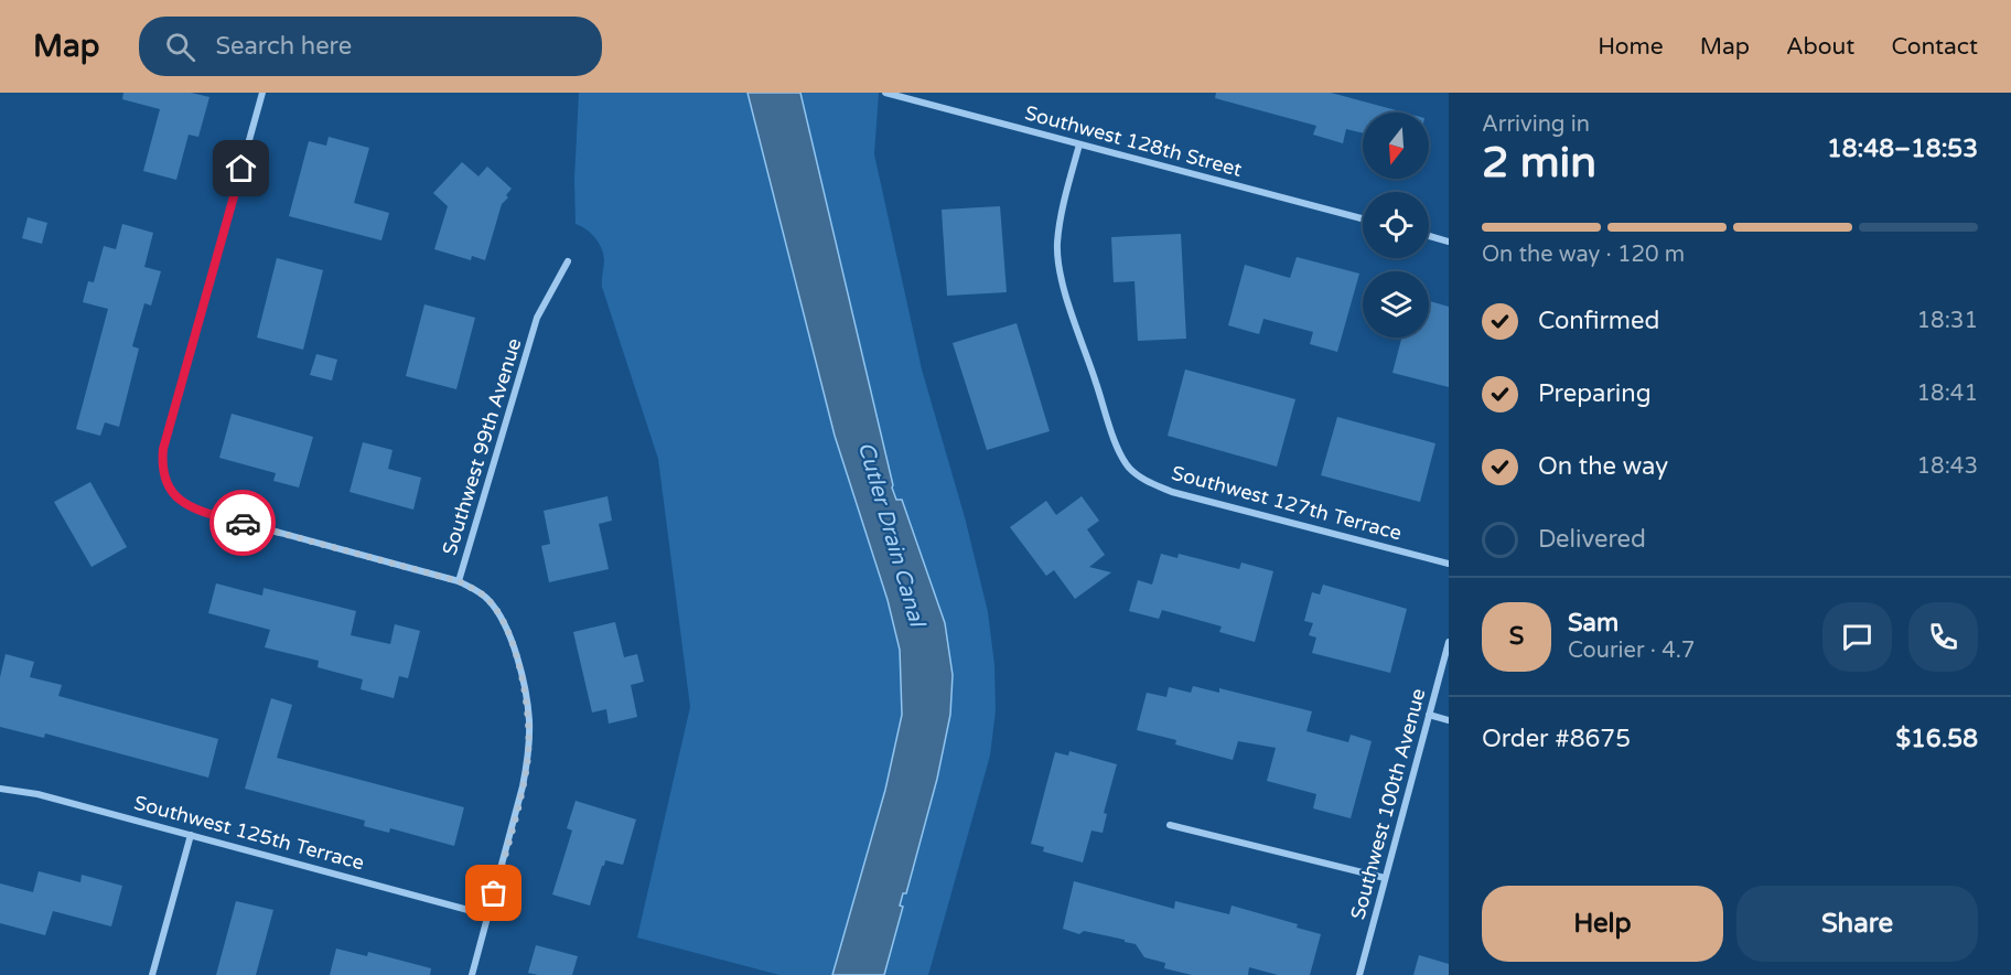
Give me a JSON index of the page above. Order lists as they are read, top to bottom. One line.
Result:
{"streets":{"street":["Southwest 128th Street","Southwest 99th Avenue","Southwest 127th Terrace","Southwest 100th Avenue","Southwest 125th Terrace"]},"crossings":[["Southwest 128th Street","Southwest 127th Terrace"],["Southwest 99th Avenue","Southwest 125th Terrace"]],"water":["Cutler Drain Canal"],"north":"bottom","page":{"header":"Map","search":"Search here","nav":["Home","Map","About","Contact"],"heading":["2 min","Arriving in","18:48–18:53"],"panel":["Sam","Courier · 4.7","Order #8675","$16.58"],"bar":"On the way · 120 m","list":[["Confirmed","18:31"],["Preparing","18:41"],["On the way","18:43"],"Delivered"],"round":"S","buttons":["Help","Share"]}}
